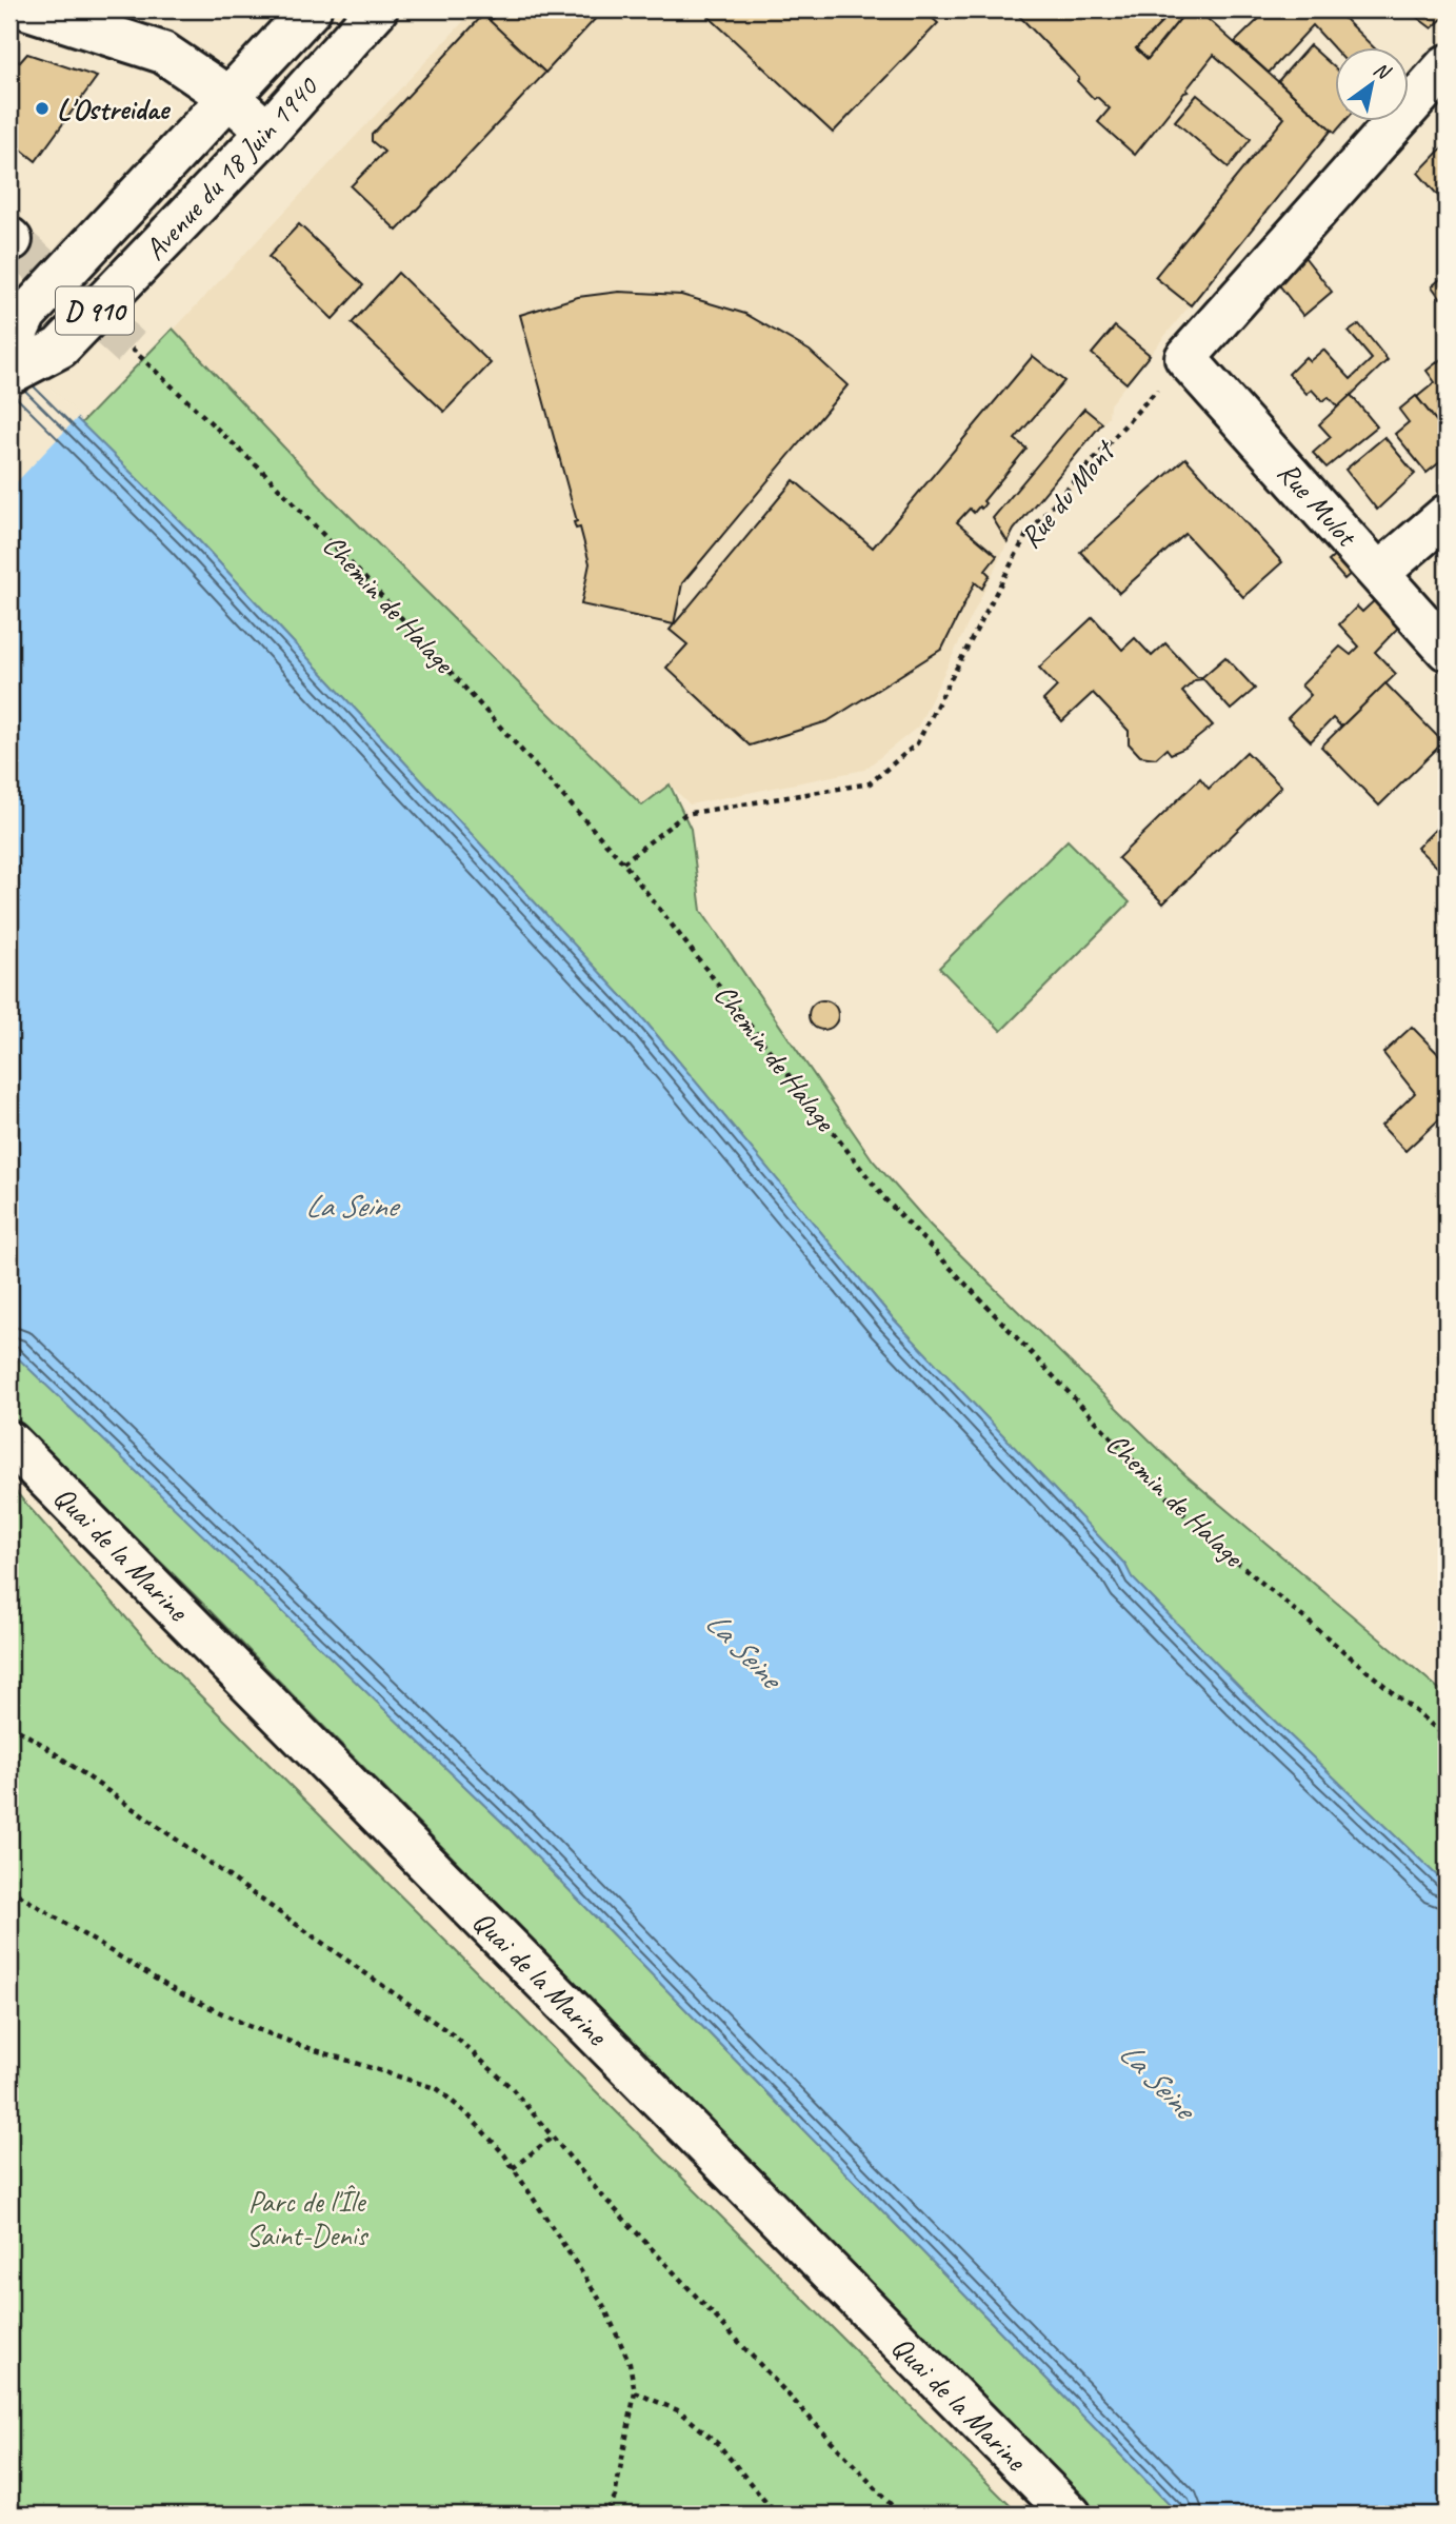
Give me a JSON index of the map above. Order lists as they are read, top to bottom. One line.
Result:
{"streets":{"street":["Avenue du 18 Juin 1940","D 910","Rue Mulot","Quai de la Marine"],"path":["Rue du Mont","Chemin de Halage"]},"crossings":[["Rue du Mont","Rue Mulot"],["Rue du Mont","Chemin de Halage"]],"water":["La Seine"],"parks":["Parc de l'Île Saint-Denis"],"places":["L'Ostreidae"],"north":"top right"}
